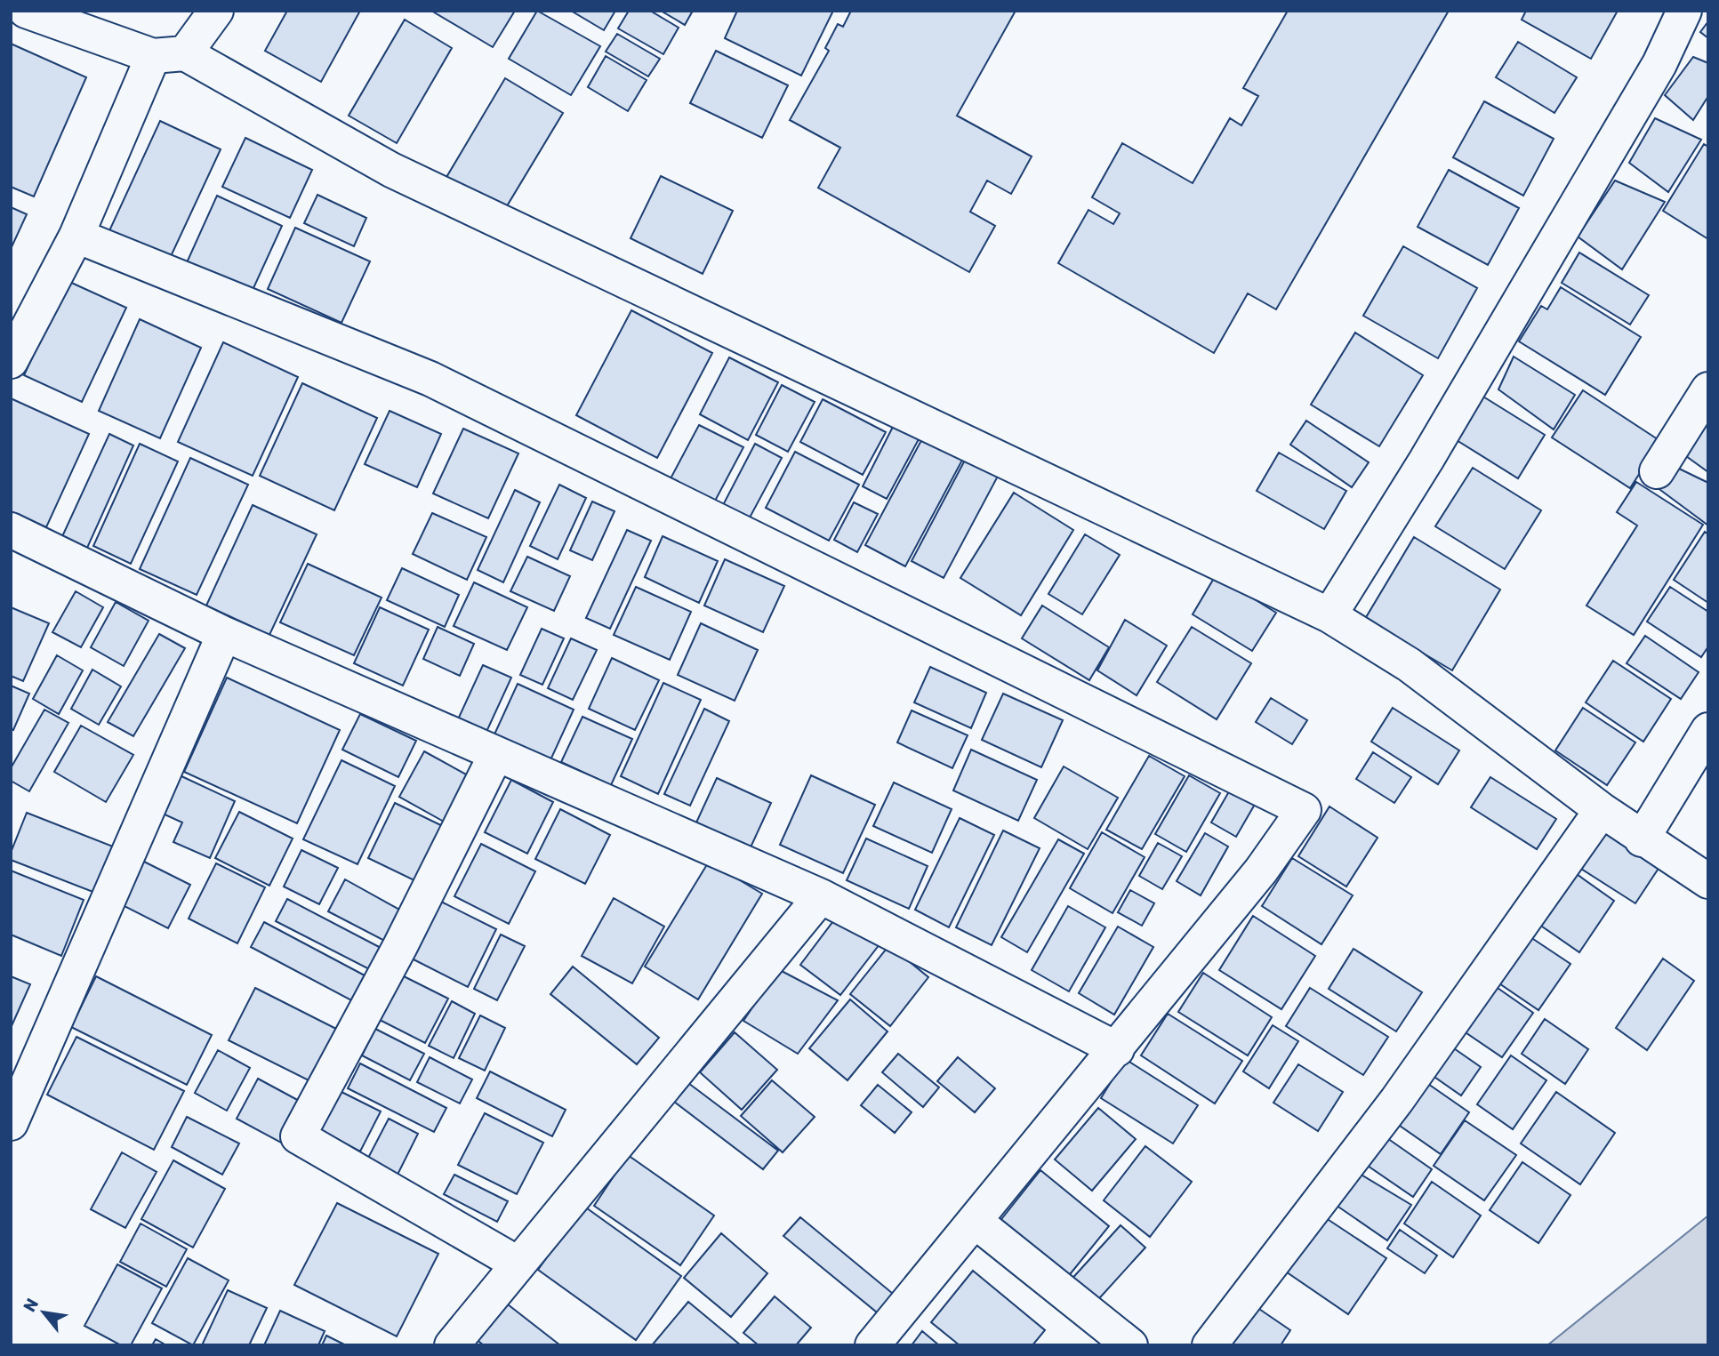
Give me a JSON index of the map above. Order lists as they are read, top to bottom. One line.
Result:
{"north":"top left"}
